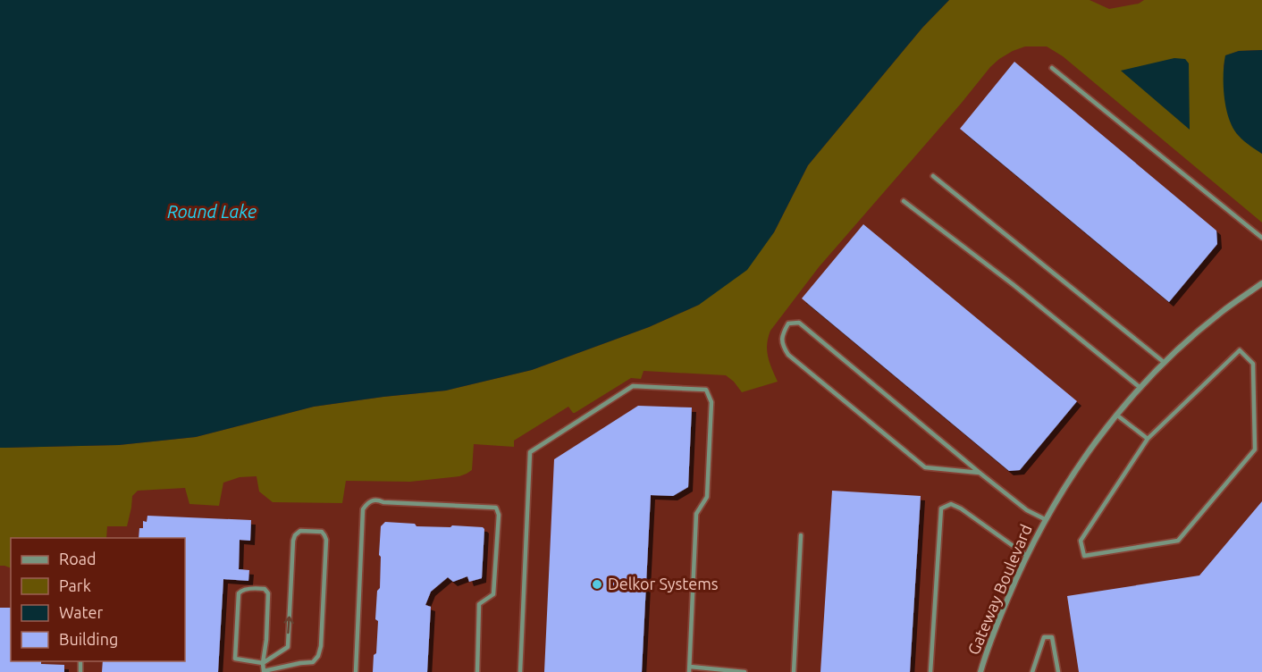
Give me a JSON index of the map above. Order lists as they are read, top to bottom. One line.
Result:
{"streets":{"street":["Gateway Boulevard"]},"water":["Round Lake"],"places":["Delkor Systems"],"legend":["Road","Park","Water","Building"]}
